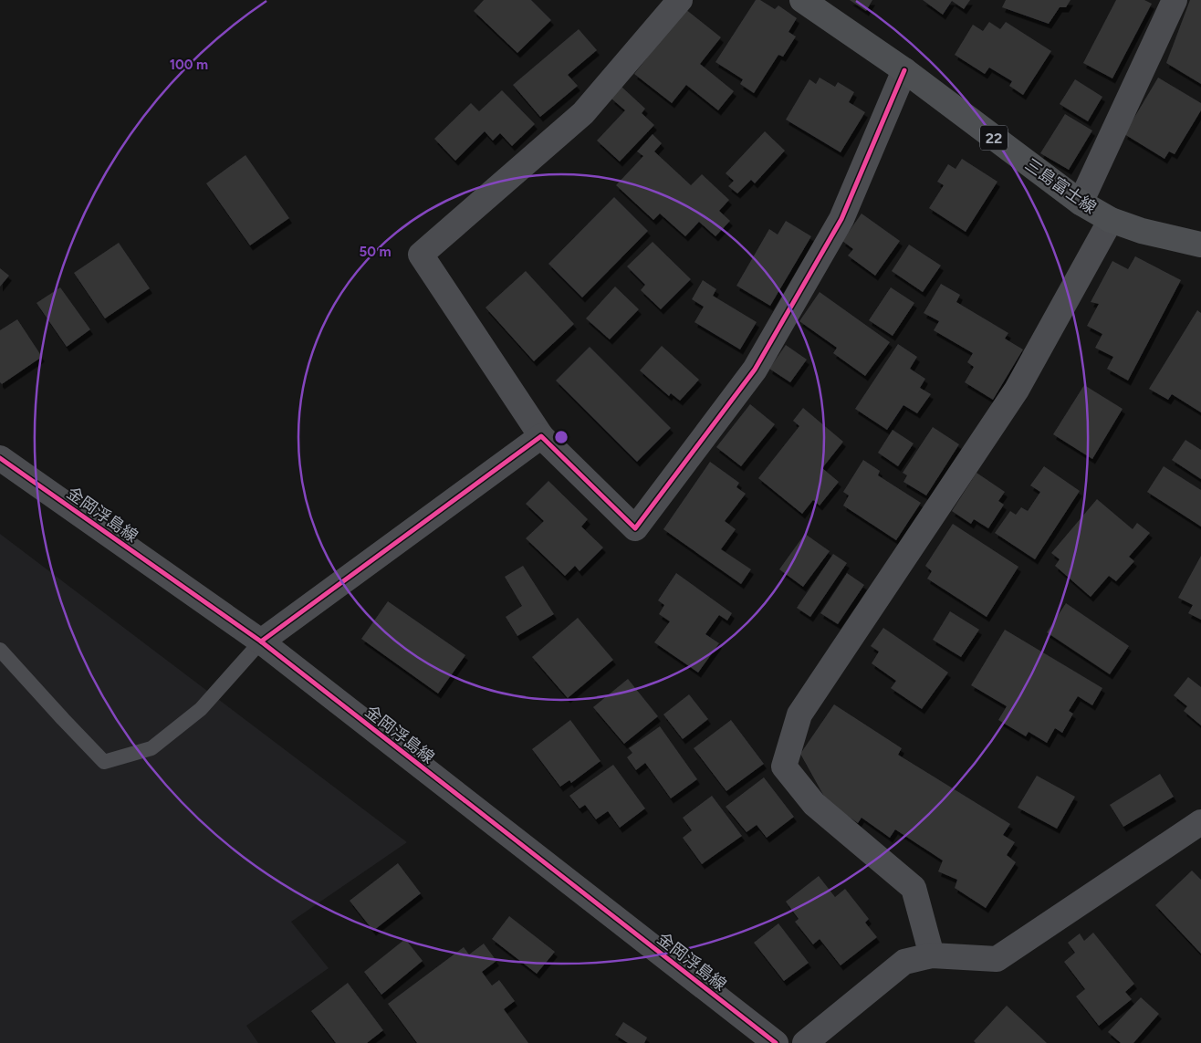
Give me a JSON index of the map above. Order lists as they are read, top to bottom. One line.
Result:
{"streets":{"main road":["22","三島富士線"],"street":["金岡浮島線"]},"rings":["100 m","50 m"]}
